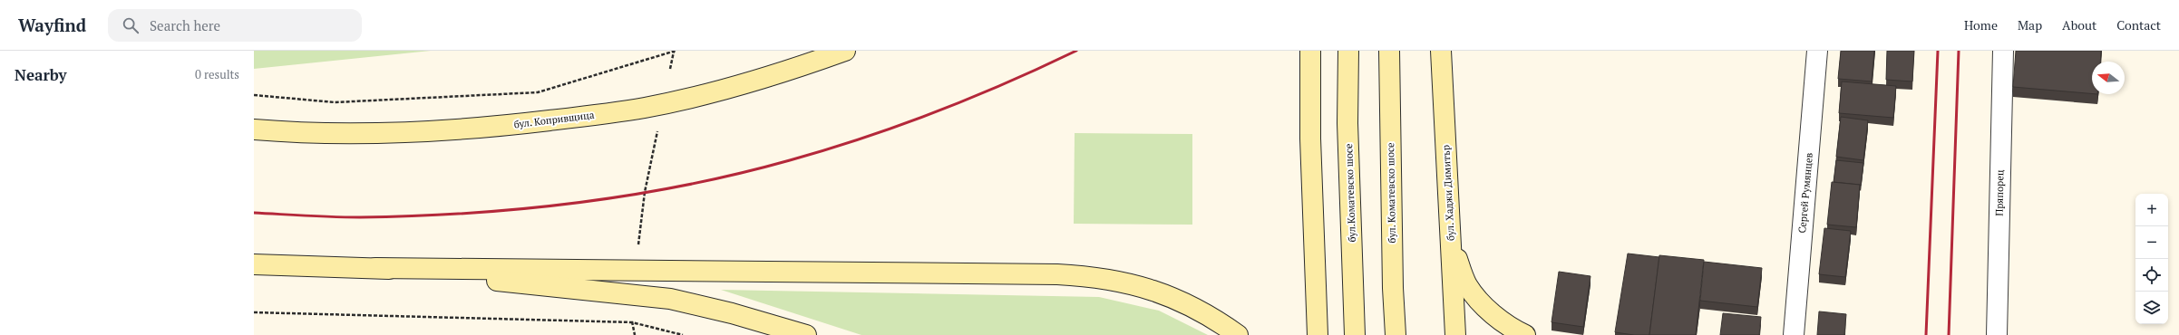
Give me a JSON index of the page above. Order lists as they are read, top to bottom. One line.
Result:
{"streets":{"main road":["бул. Копривщица","бул.Коматевско шосе","бул. Коматевско шосе","бул. Хаджи Димитър"],"street":["Сергей Румянцев","Пряпорец"]},"north":"left","page":{"header":"Wayfind","search":"Search here","nav":["Home","Map","About","Contact"],"heading":["Nearby","0 results"],"map_buttons":["+","−"]}}
